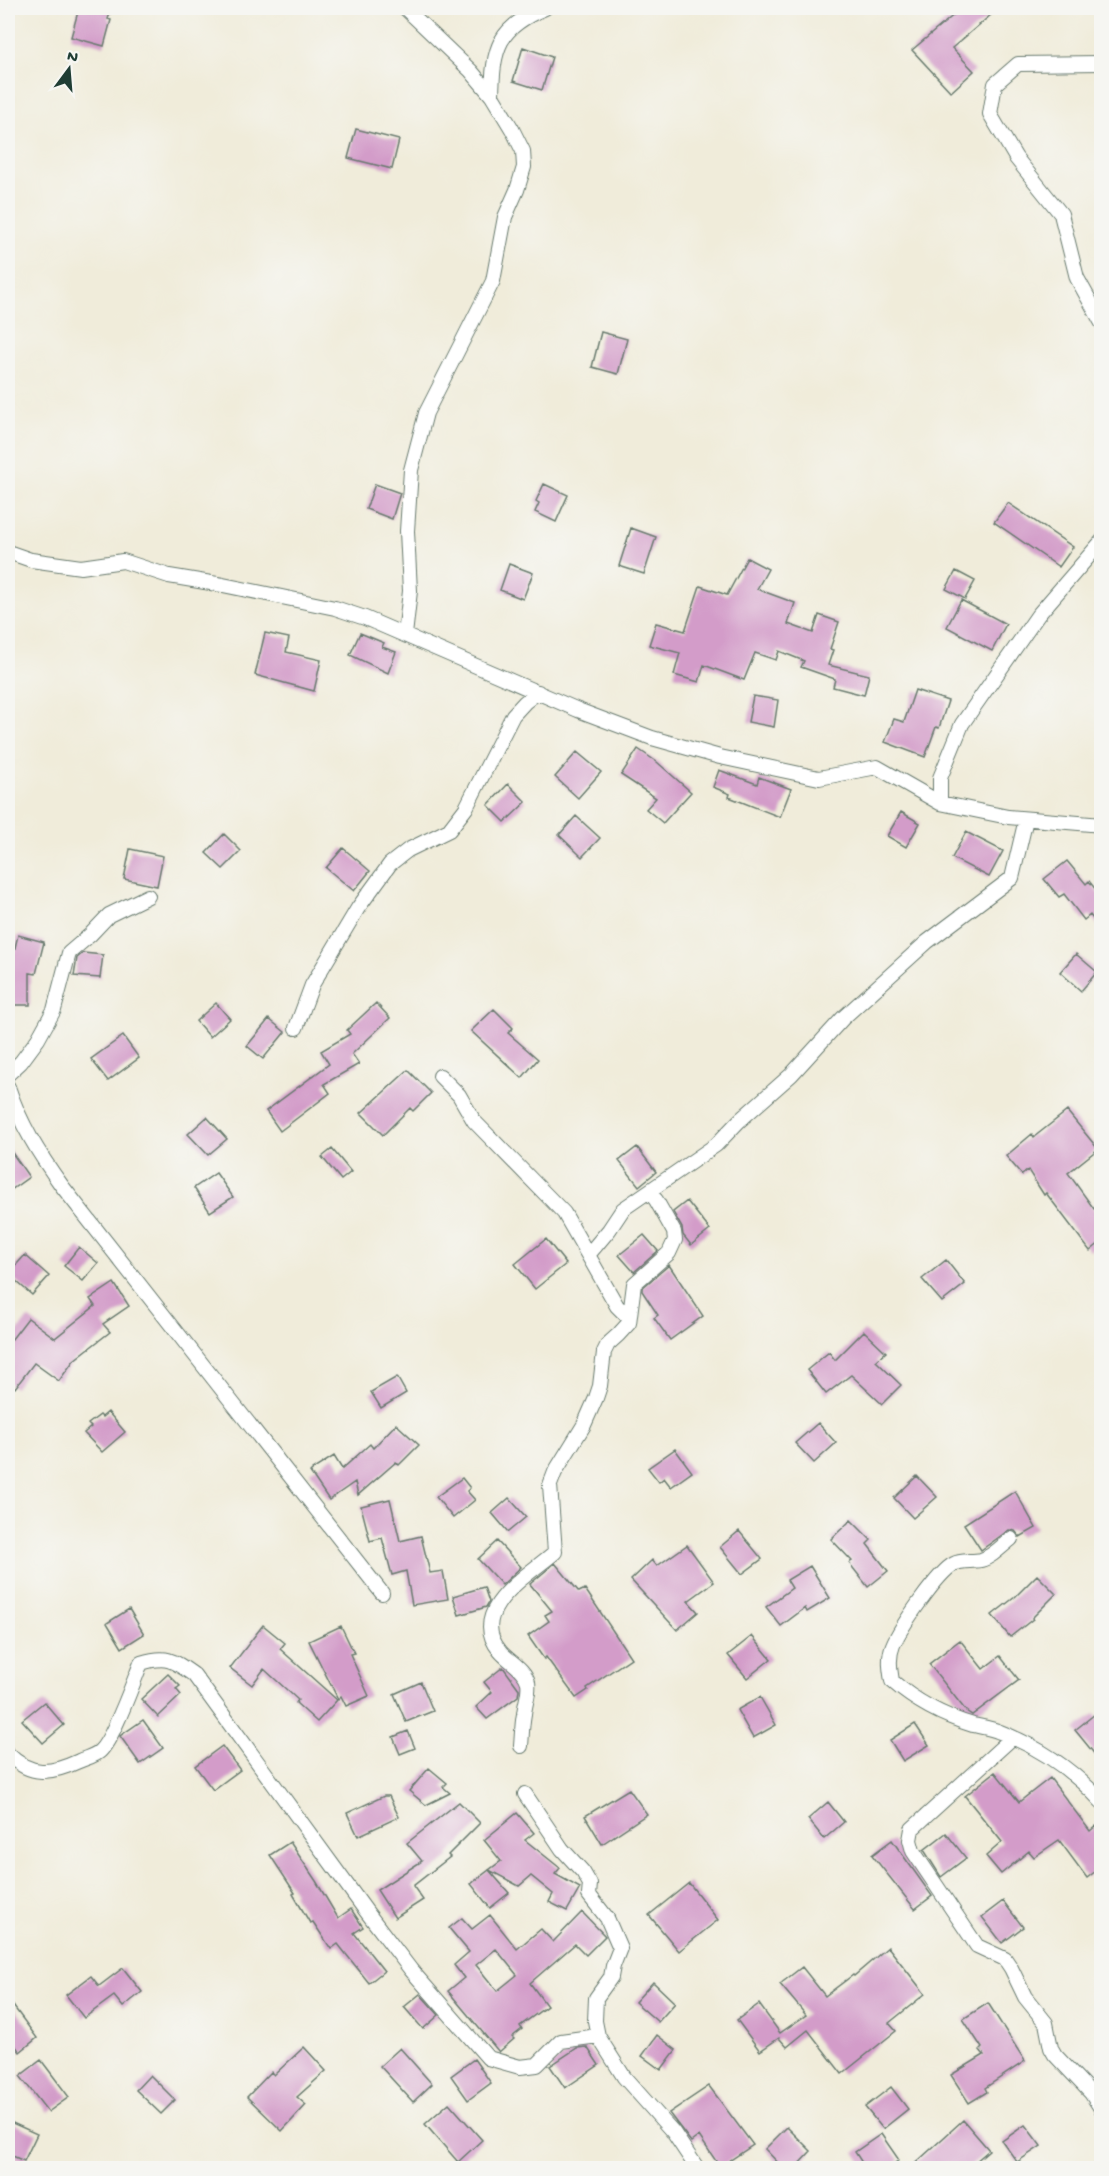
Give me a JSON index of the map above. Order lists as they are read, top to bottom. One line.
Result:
{"north":"top"}
